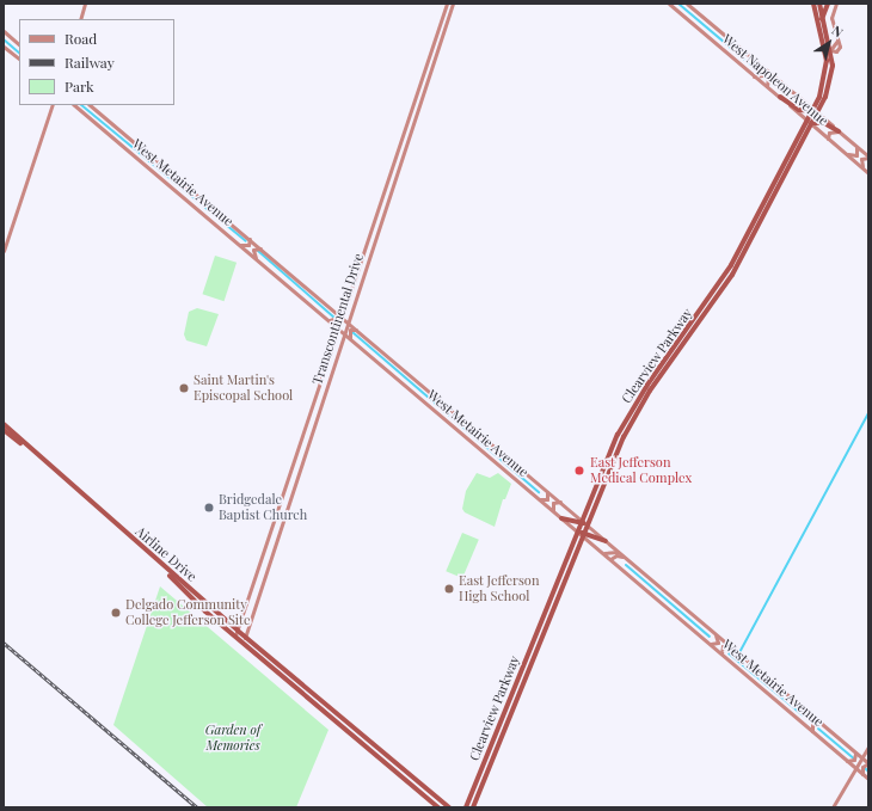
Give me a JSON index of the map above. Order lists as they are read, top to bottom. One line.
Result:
{"streets":{"highway":["Clearview Parkway","Airline Drive"],"main road":["West Napoleon Avenue","West Metairie Avenue","Transcontinental Drive"]},"crossings":[["West Napoleon Avenue","Clearview Parkway"],["West Metairie Avenue","Transcontinental Drive"],["West Metairie Avenue","Clearview Parkway"],["Transcontinental Drive","Airline Drive"]],"parks":["Garden of Memories"],"places":["Saint Martin's Episcopal School","East Jefferson Medical Complex","Bridgedale Baptist Church","East Jefferson High School","Delgado Community College Jefferson Site"],"legend":["Road","Railway","Park"],"north":"top right"}
